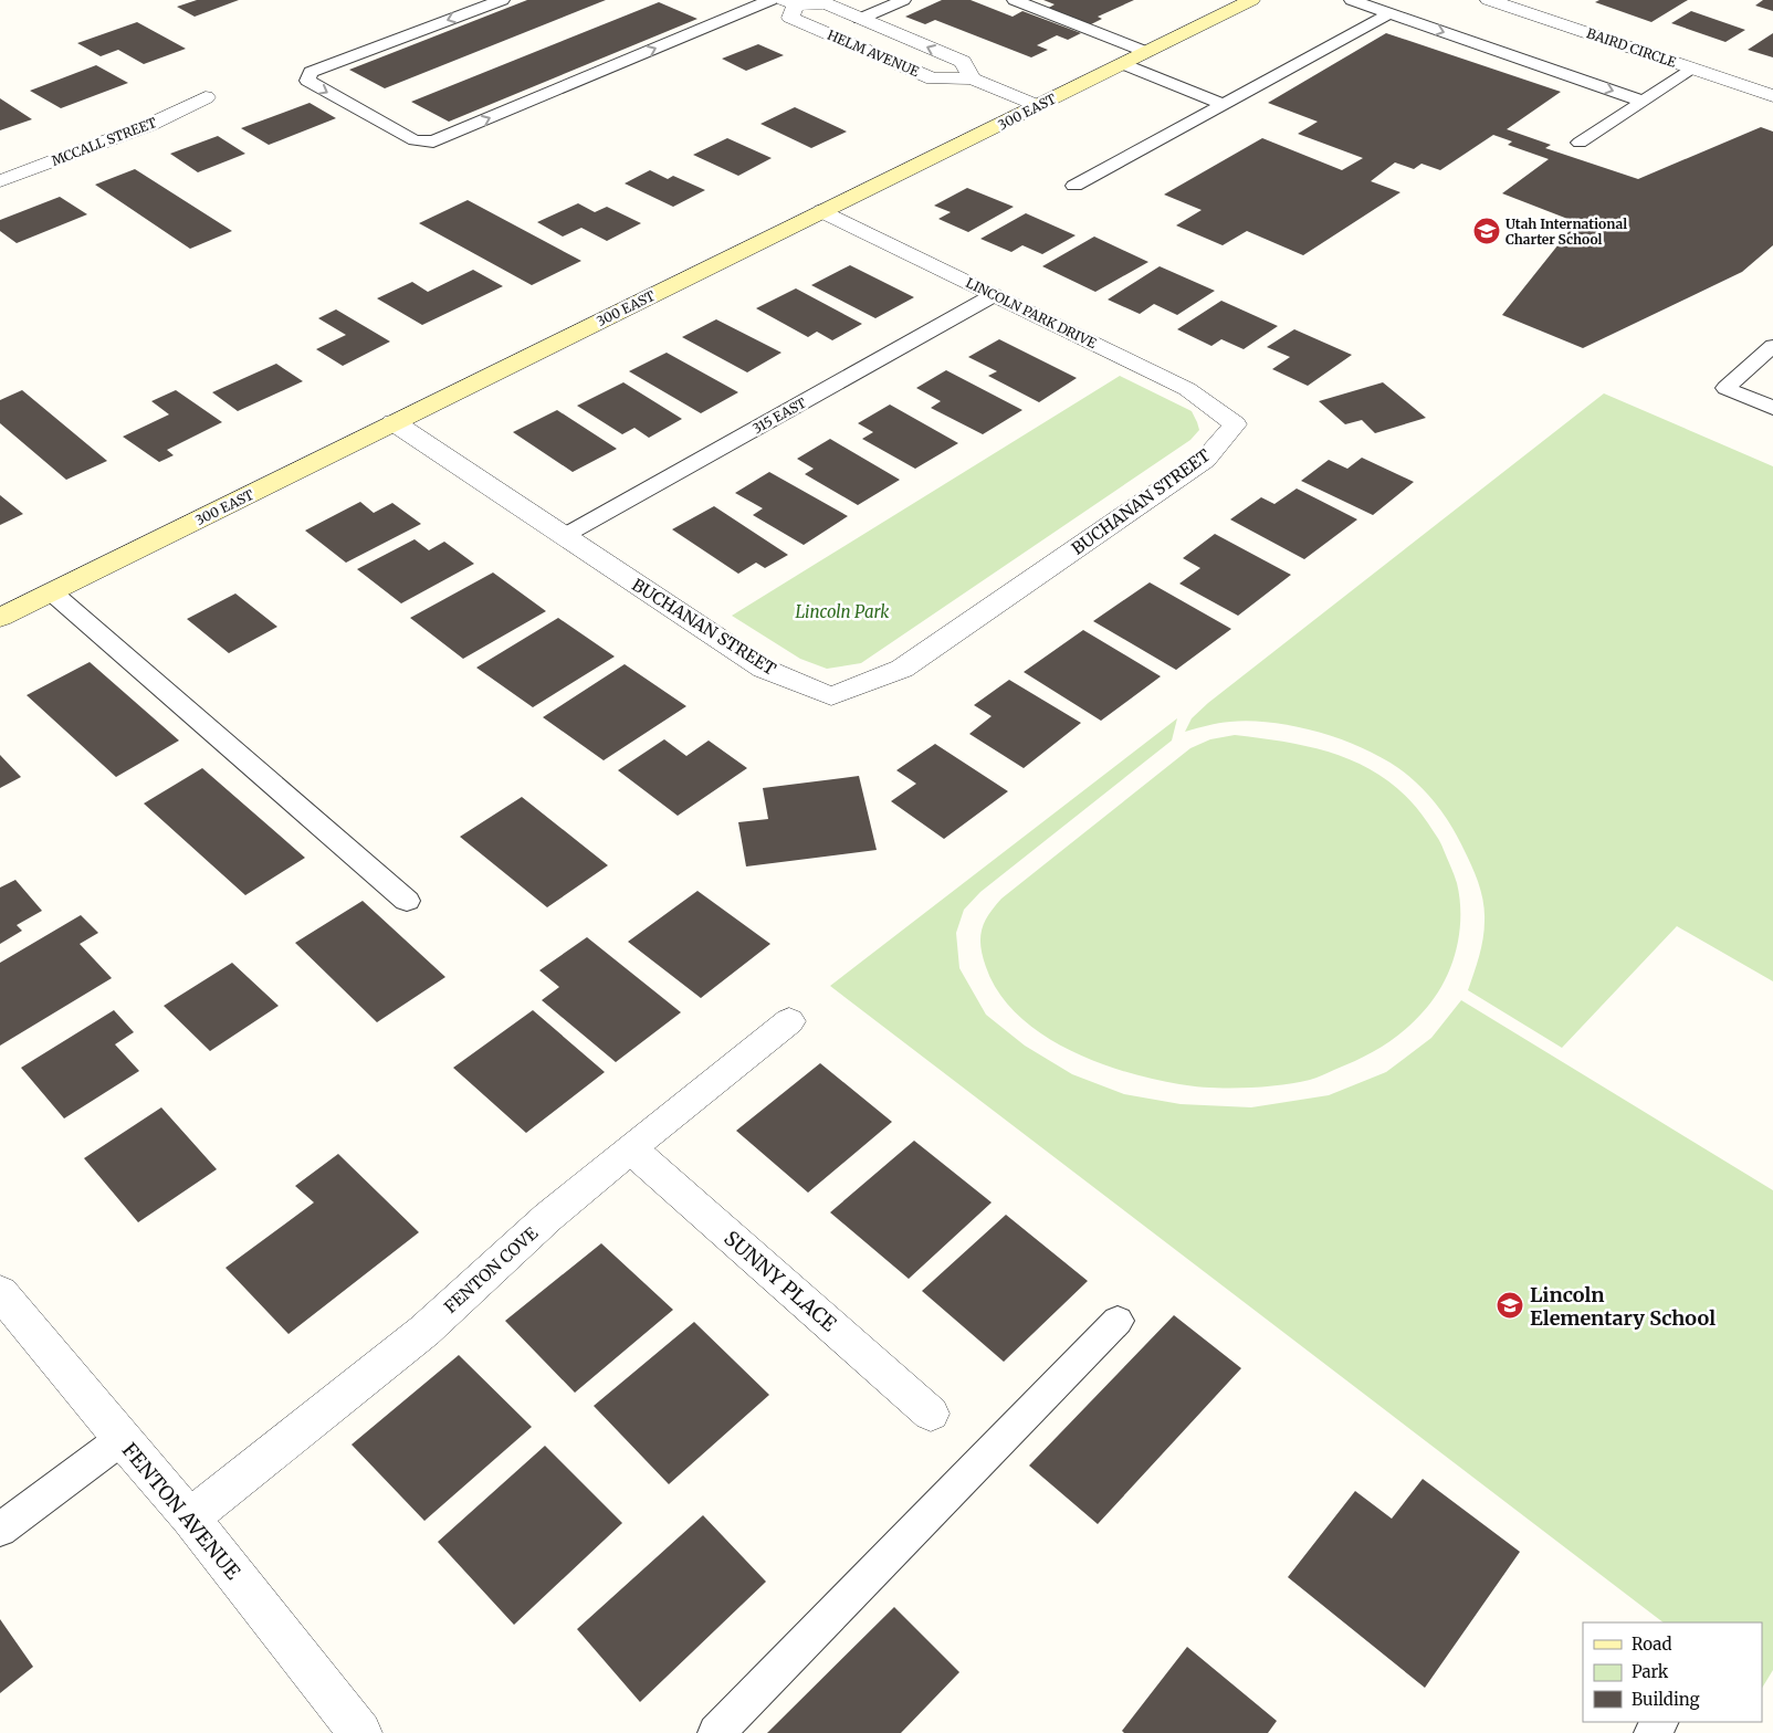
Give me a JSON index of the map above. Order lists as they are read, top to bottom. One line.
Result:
{"streets":{"street":["BAIRD CIRCLE","HELM AVENUE","300 EAST","MCCALL STREET","LINCOLN PARK DRIVE","BUCHANAN STREET","FENTON COVE","SUNNY PLACE","FENTON AVENUE"],"lane":["315 EAST"]},"crossings":[["HELM AVENUE","300 EAST"],["300 EAST","LINCOLN PARK DRIVE"],["300 EAST","BUCHANAN STREET"],["LINCOLN PARK DRIVE","315 EAST"],["LINCOLN PARK DRIVE","BUCHANAN STREET"],["315 EAST","BUCHANAN STREET"],["FENTON COVE","SUNNY PLACE"],["FENTON COVE","FENTON AVENUE"]],"parks":["Lincoln Park"],"places":{"school or university":["Utah International Charter School","Lincoln Elementary School"]},"legend":["Road","Park","Building"]}
